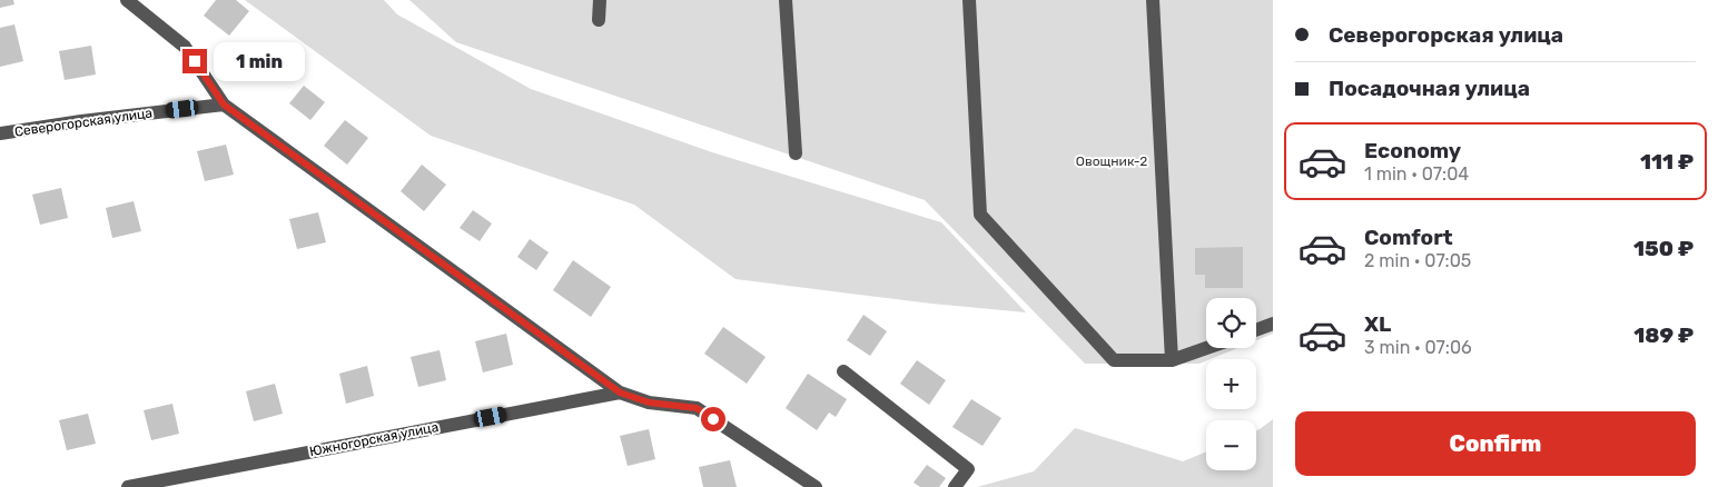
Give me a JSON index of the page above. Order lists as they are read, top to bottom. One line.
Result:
{"streets":{"street":["Северогорская улица","Южногорская улица"]},"parks":["Овощник-2"],"page":{"banner":["Северогорская улица","Посадочная улица"],"bubble":"1 min","list":[{"name":"Economy","note":"1 min · 07:04","value":"111 ₽"},{"name":"Comfort","note":"2 min · 07:05","value":"150 ₽"},{"name":"XL","note":"3 min · 07:06","value":"189 ₽"}],"map_buttons":["+","−"],"buttons":"Confirm"}}
